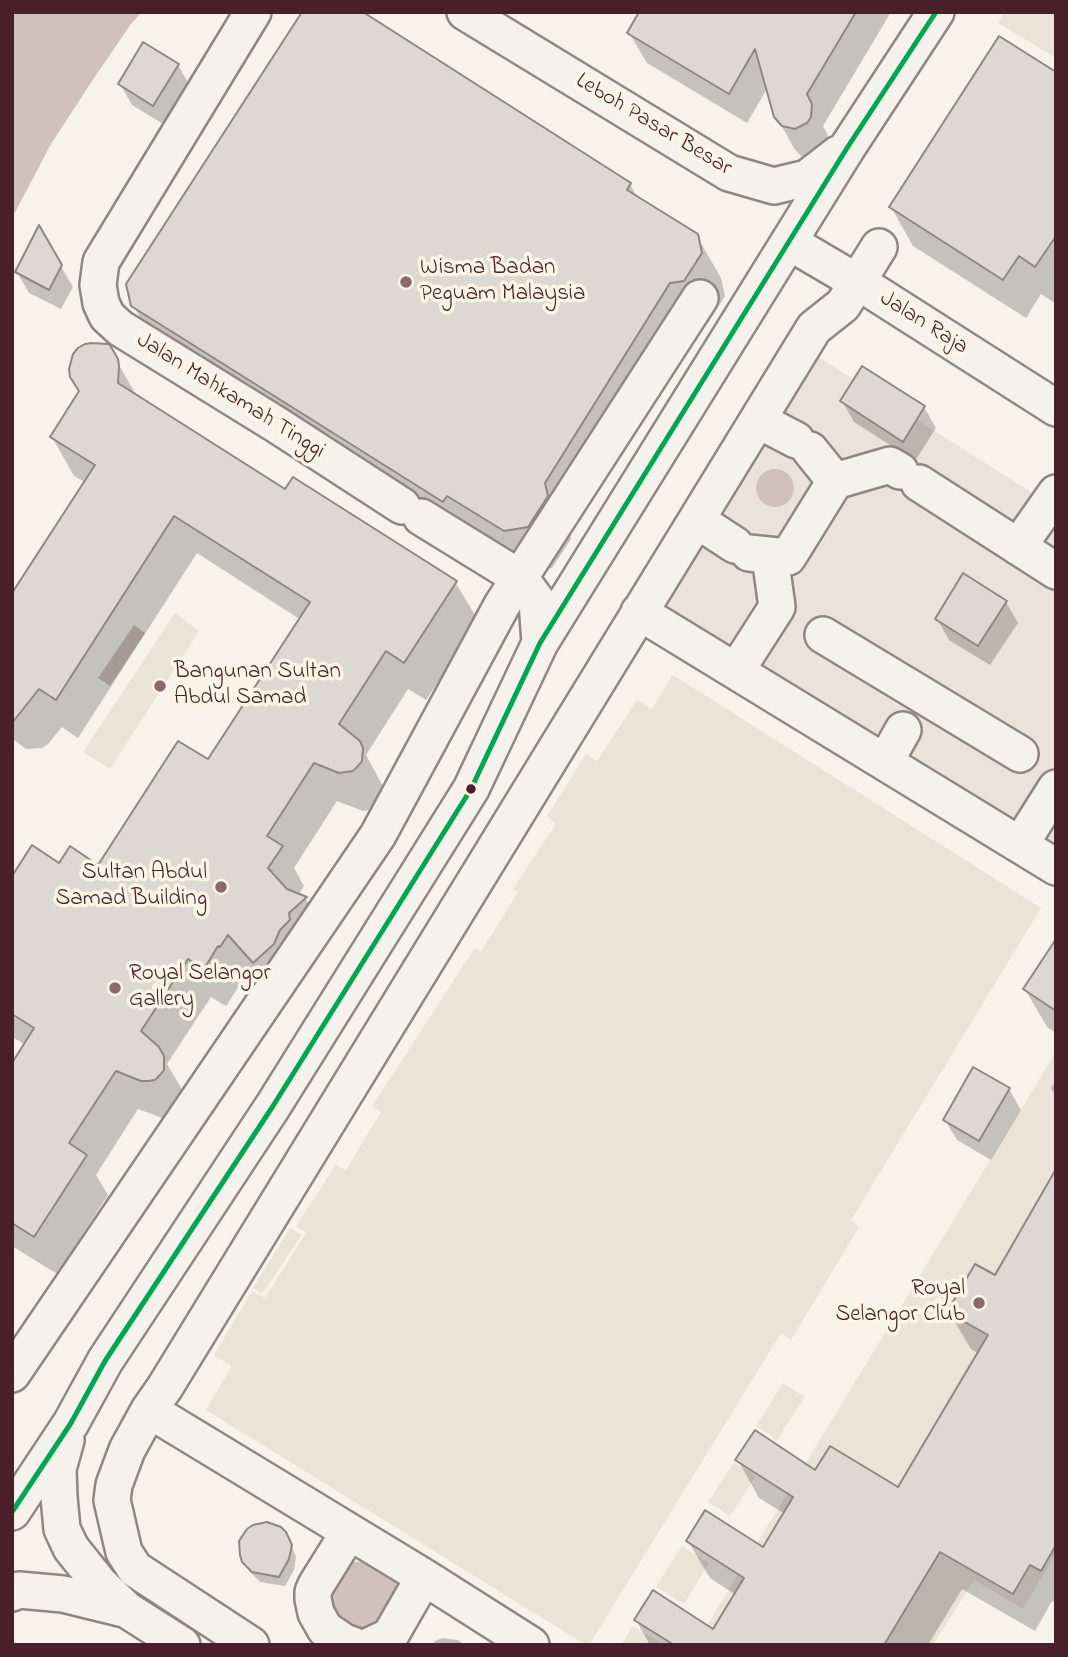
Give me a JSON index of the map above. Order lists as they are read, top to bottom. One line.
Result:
{"streets":{"street":["Leboh Pasar Besar","Jalan Raja","Jalan Mahkamah Tinggi"]},"places":["Wisma Badan Peguam Malaysia","Bangunan Sultan Abdul Samad","Sultan Abdul Samad Building","Royal Selangor Gallery","Royal Selangor Club"]}
